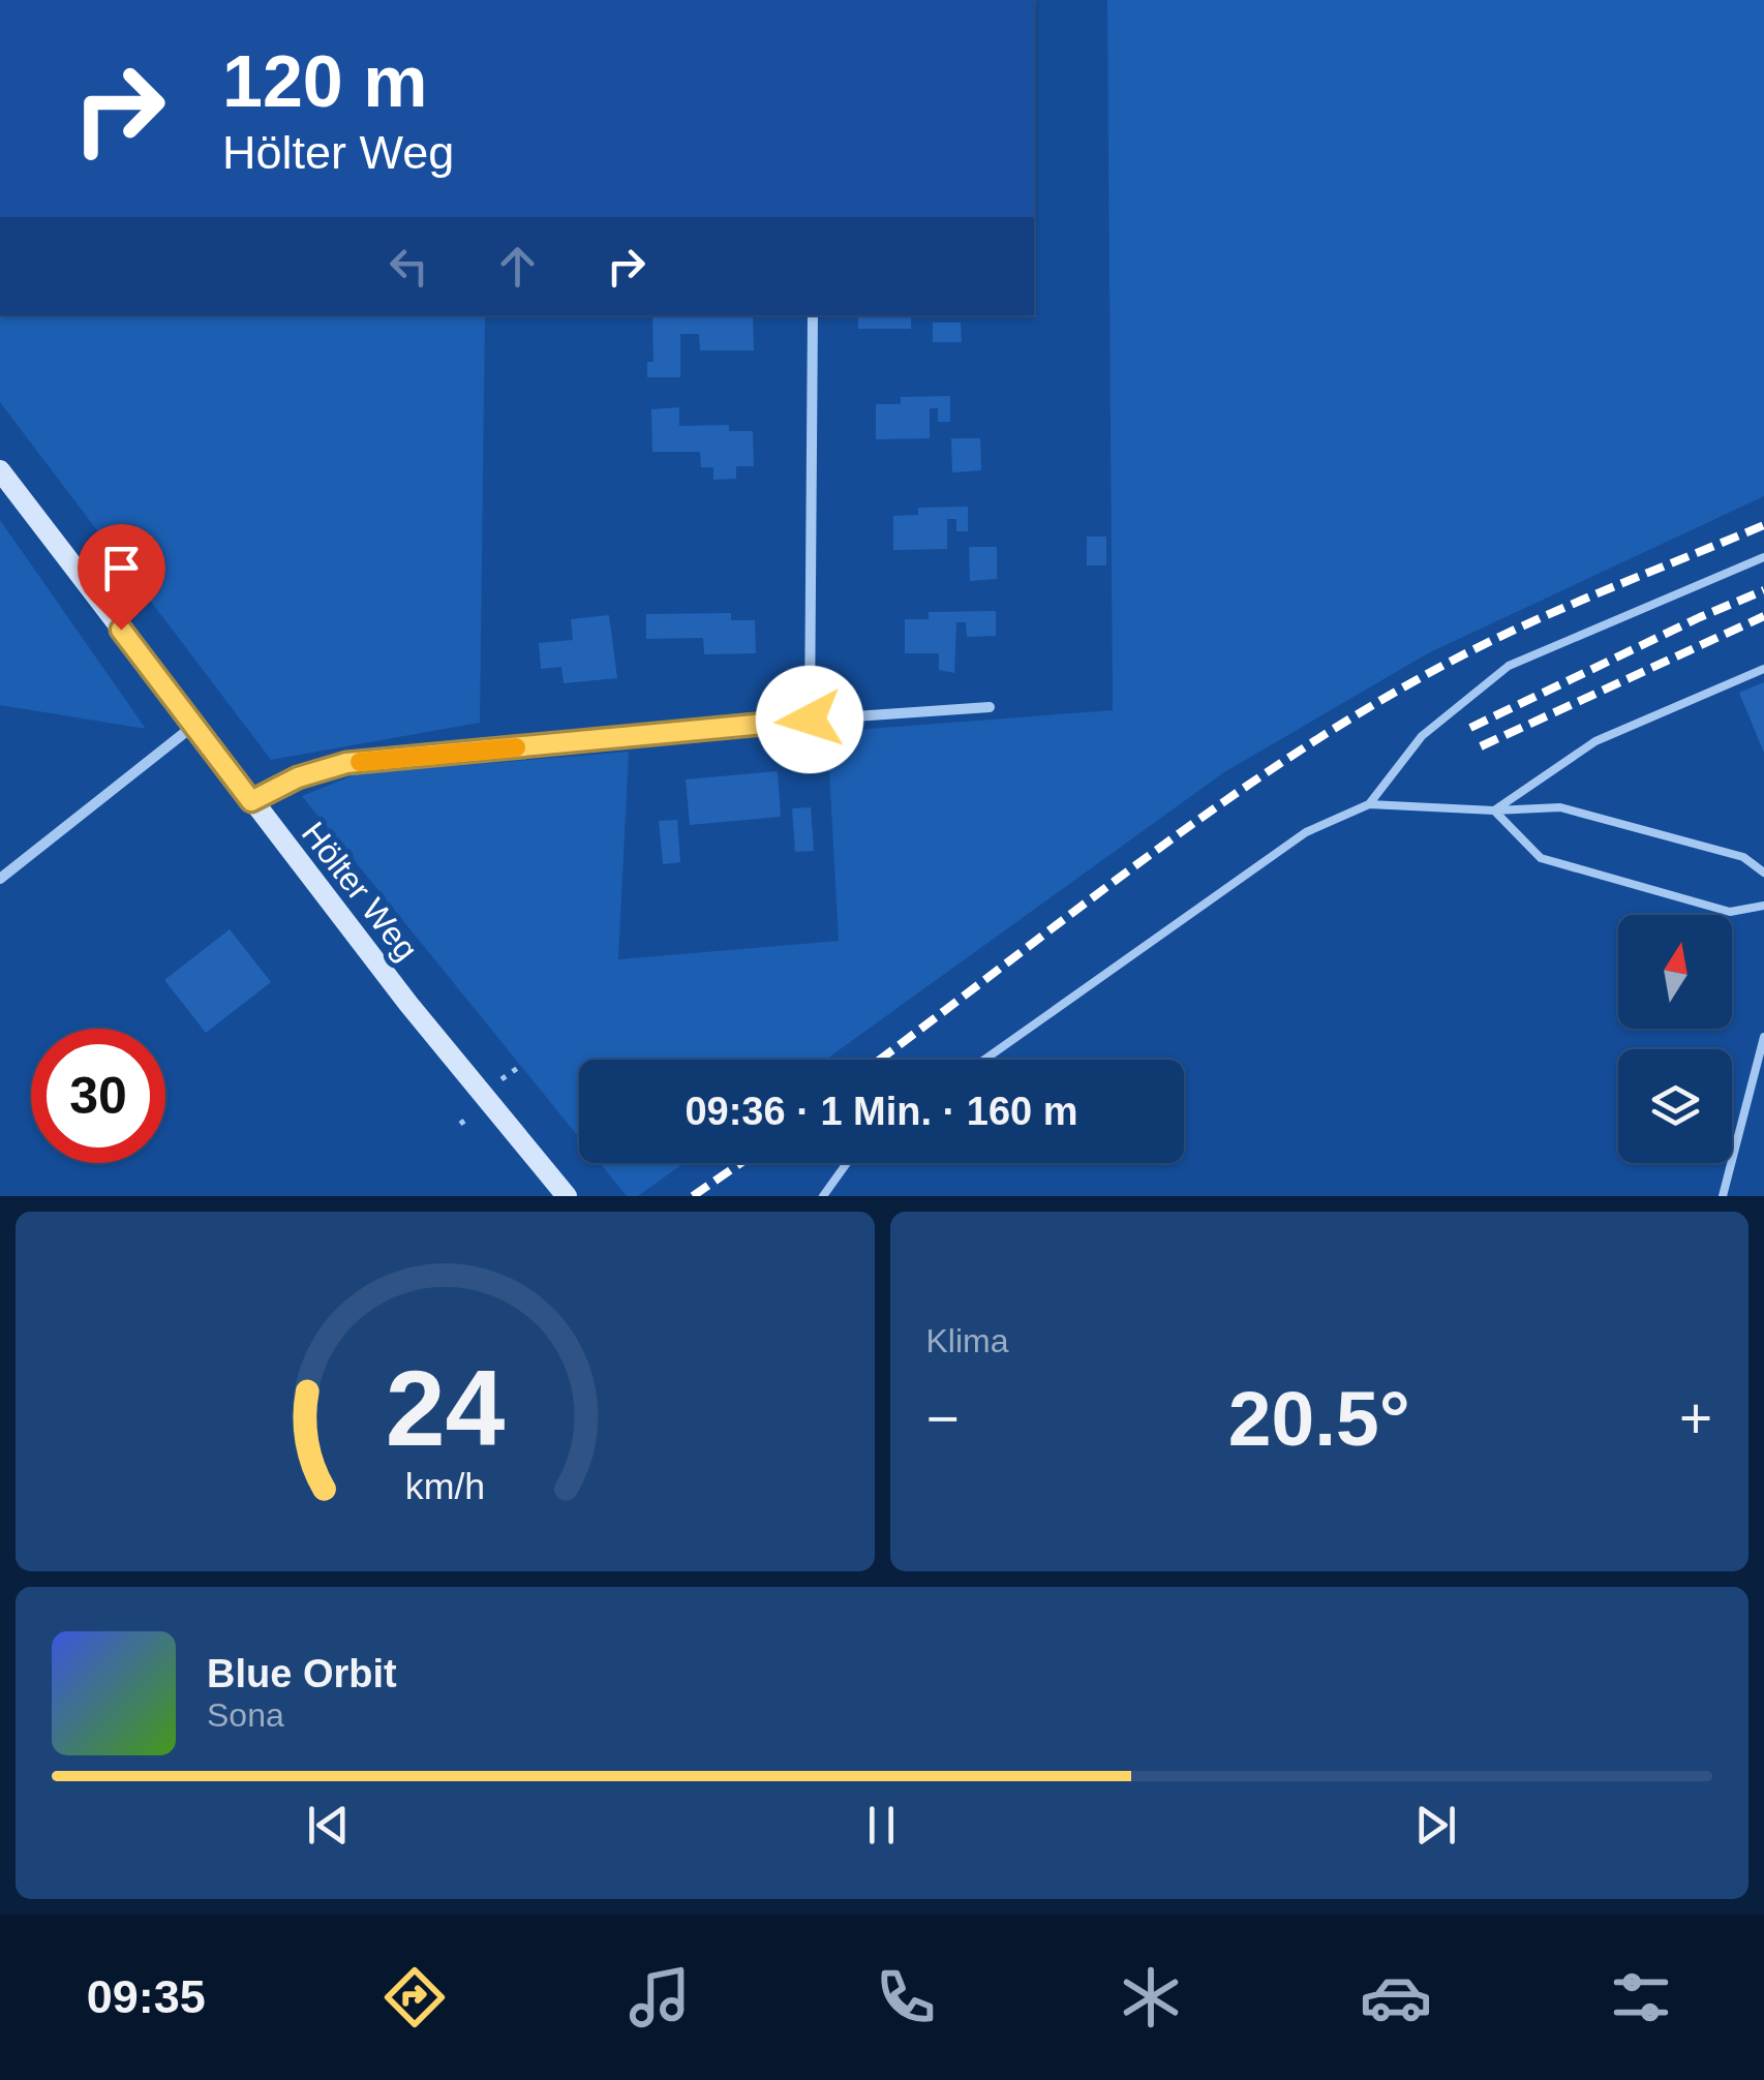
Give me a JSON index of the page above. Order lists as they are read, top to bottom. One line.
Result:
{"streets":{"main road":["Hölter Weg"]},"north":"top","page":{"turn":["120 m","Hölter Weg"],"limit":"30","trip":"09:36 · 1 Min. · 160 m","tile":"Klima","heat":["−","20.5°","+"],"song":["Blue Orbit","Sona"],"tabs":"09:35","gauge":["24","km/h"]}}
